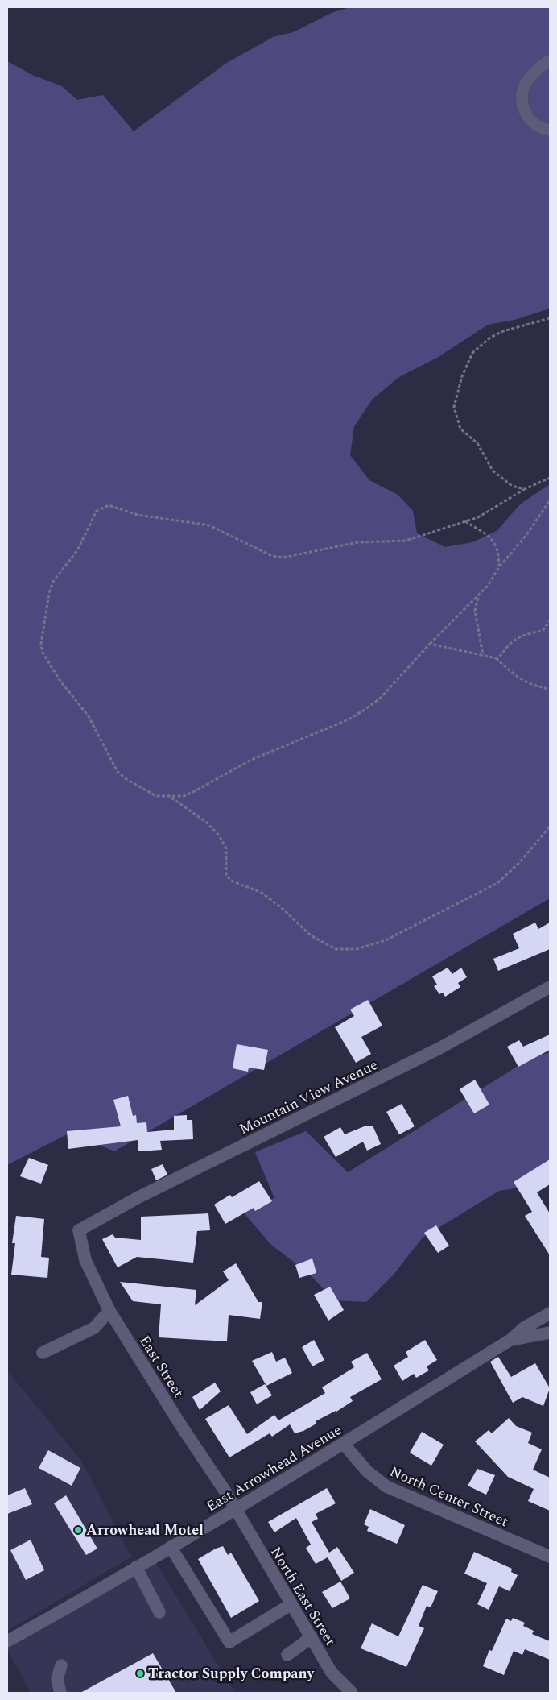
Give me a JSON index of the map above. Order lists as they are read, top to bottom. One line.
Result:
{"streets":{"street":["Mountain View Avenue","East Street","East Arrowhead Avenue","North Center Street","North East Street"]},"crossings":[["Mountain View Avenue","East Street"],["East Street","East Arrowhead Avenue"],["East Street","North East Street"],["East Arrowhead Avenue","North East Street"]],"places":["Arrowhead Motel","Tractor Supply Company"]}
